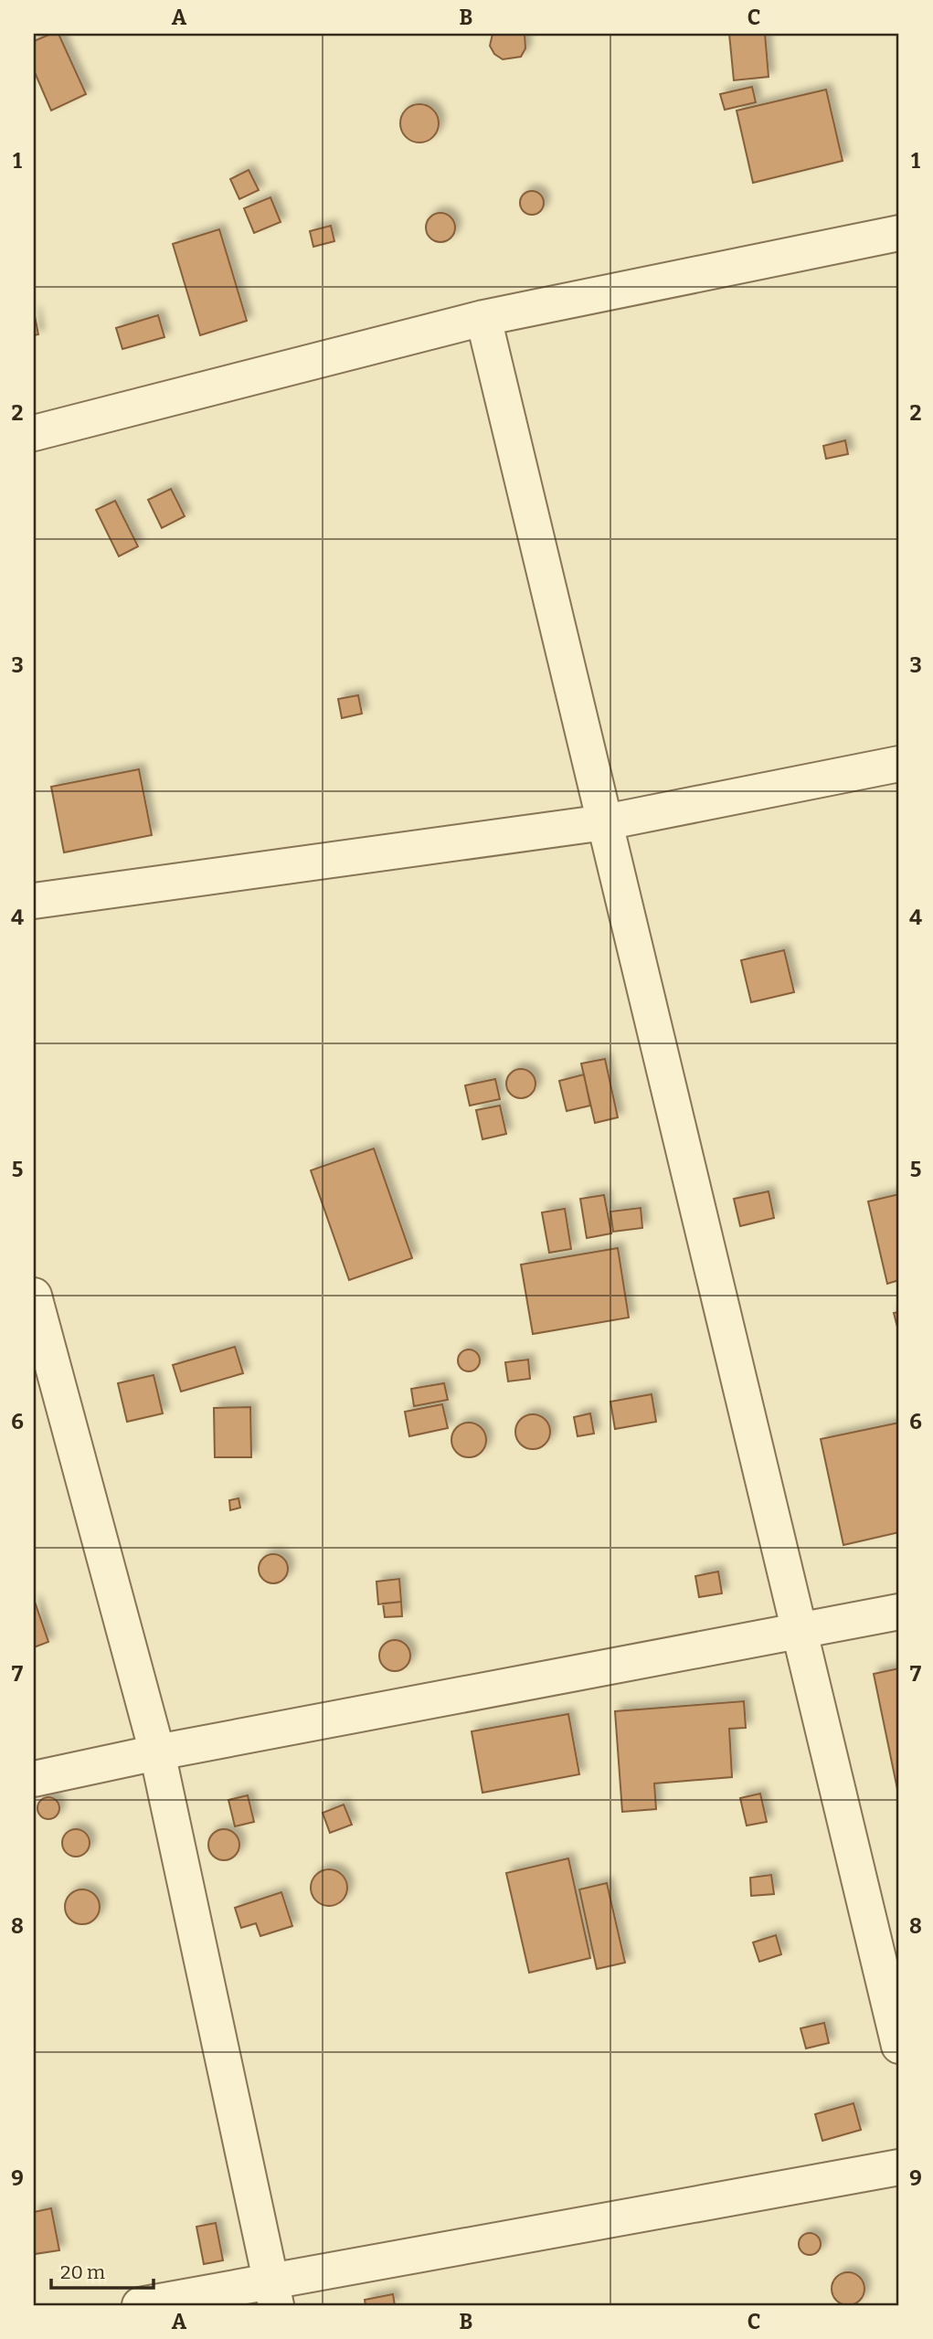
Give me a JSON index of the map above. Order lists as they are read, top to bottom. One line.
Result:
{"scale_bar":"20 m","grid":{"columns":["A","B","C"],"rows":["1","2","3","4","5","6","7","8","9"]}}
